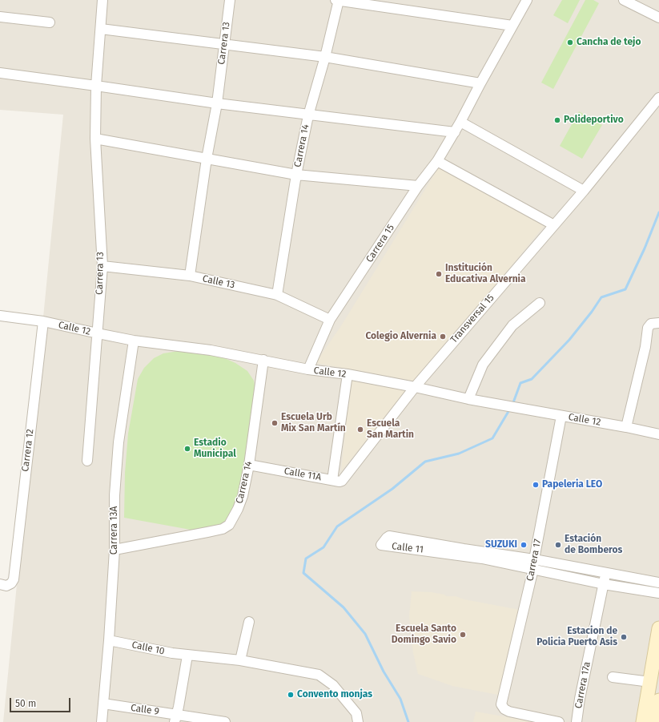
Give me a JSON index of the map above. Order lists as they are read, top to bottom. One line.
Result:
{"streets":{"street":["Carrera 13","Carrera 14","Carrera 15","Calle 13","Transversal 15","Calle 12","Carrera 12","Calle 11A","Carrera 13A","Calle 11","Carrera 17","Calle 10","Carrera 17a","Calle 9"]},"crossings":[["Carrera 13","Calle 13"],["Carrera 13","Calle 12"],["Carrera 14","Calle 13"],["Carrera 14","Calle 12"],["Carrera 14","Calle 11A"],["Carrera 14","Carrera 13A"],["Carrera 15","Calle 13"],["Carrera 15","Calle 12"],["Transversal 15","Calle 12"],["Transversal 15","Calle 11A"],["Calle 12","Carrera 12"],["Calle 12","Carrera 13A"],["Calle 12","Carrera 17"],["Carrera 13A","Calle 10"],["Carrera 13A","Calle 9"],["Calle 11","Carrera 17"],["Calle 11","Carrera 17a"]],"places":["Cancha de tejo","Polideportivo","Institución Educativa Alvernia","Colegio Alvernia","Escuela Urb Mix San Martín","Escuela San Martin","Estadio Municipal","Papeleria LEO","SUZUKI","Estación de Bomberos","Escuela Santo Domingo Savio","Estacion de Policia Puerto Asis","Convento monjas"],"scale_bar":"50 m"}
